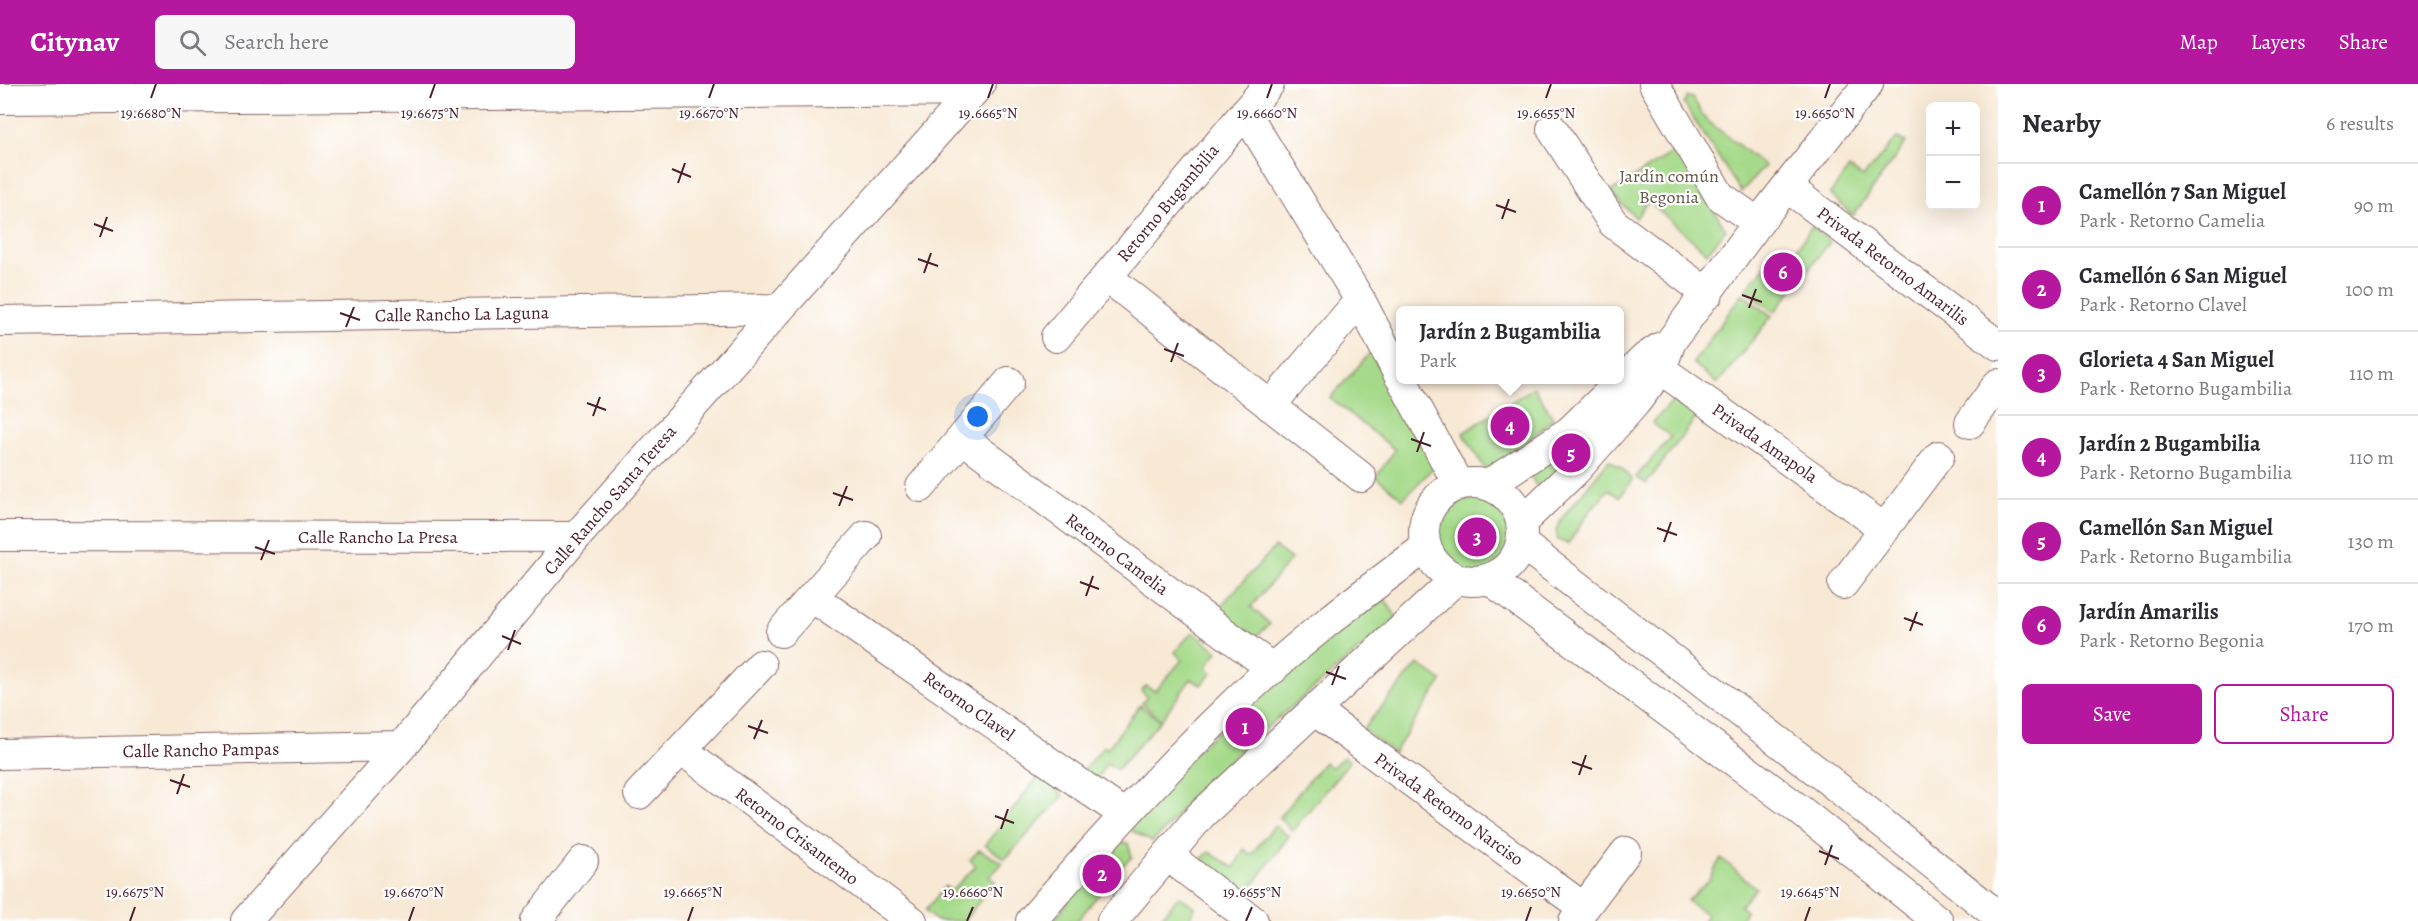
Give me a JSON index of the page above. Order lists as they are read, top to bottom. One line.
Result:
{"streets":{"street":["Retorno Bugambilia","Privada Retorno Amarilis","Calle Rancho La Laguna","Privada Amapola","Calle Rancho Santa Teresa","Calle Rancho La Presa","Retorno Camelia","Retorno Clavel","Calle Rancho Pampas","Privada Retorno Narciso","Retorno Crisantemo"]},"crossings":[["Calle Rancho La Laguna","Calle Rancho Santa Teresa"],["Calle Rancho Santa Teresa","Calle Rancho La Presa"],["Calle Rancho Santa Teresa","Calle Rancho Pampas"]],"parks":["Jardín común Begonia"],"page":{"header":"Citynav","search":"Search here","nav":["Map","Layers","Share"],"heading":["Nearby","6 results"],"map_buttons":["+","−"],"list":[{"mark":"1","name":"Camellón 7 San Miguel","note":"Park · Retorno Camelia","value":"90 m"},{"mark":"2","name":"Camellón 6 San Miguel","note":"Park · Retorno Clavel","value":"100 m"},{"mark":"3","name":"Glorieta 4 San Miguel","note":"Park · Retorno Bugambilia","value":"110 m"},{"mark":"4","name":"Jardín 2 Bugambilia","note":"Park · Retorno Bugambilia","value":"110 m"},{"mark":"5","name":"Camellón San Miguel","note":"Park · Retorno Bugambilia","value":"130 m"},{"mark":"6","name":"Jardín Amarilis","note":"Park · Retorno Begonia","value":"170 m"}],"pins":["6","4","5","3","1","2"],"popup":["Jardín 2 Bugambilia","Park"],"buttons":["Save","Share"]},"coordinates":["19.6680°N","19.6675°N","19.6670°N","19.6665°N","19.6660°N","19.6655°N","19.6650°N","19.6645°N"]}
